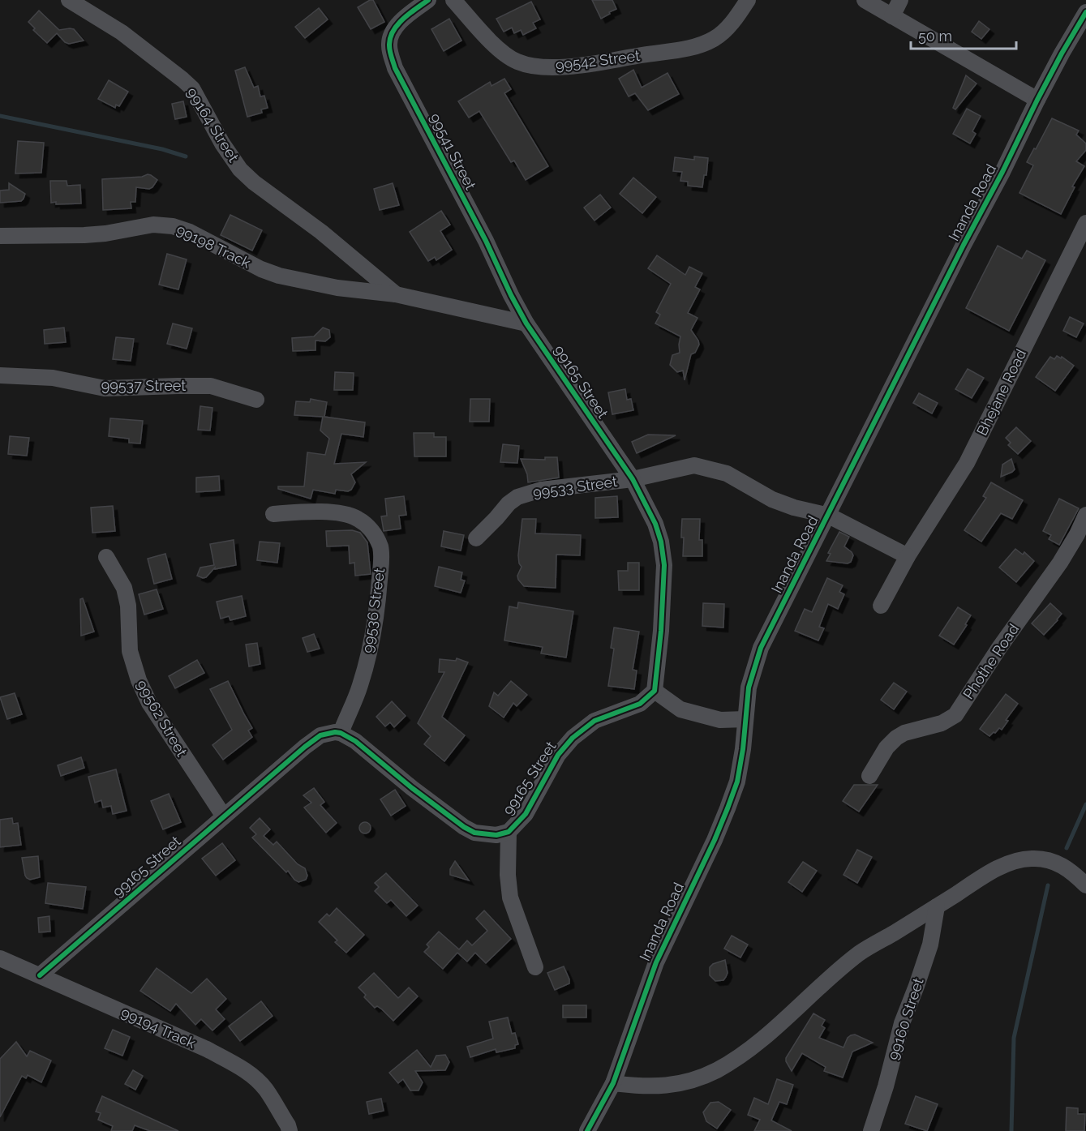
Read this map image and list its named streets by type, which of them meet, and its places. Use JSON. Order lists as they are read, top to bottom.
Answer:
{
  "streets": {
    "street": [
      "99542 Street",
      "99164 Street",
      "99541 Street",
      "Inanda Road",
      "99198 Track",
      "99165 Street",
      "99537 Street",
      "Bhejane Road",
      "99533 Street",
      "99536 Street",
      "Phothe Road",
      "99562 Street",
      "99160 Street",
      "99194 Track"
    ]
  },
  "crossings": [
    ["99164 Street", "99198 Track"],
    ["99541 Street", "99165 Street"],
    ["99165 Street", "99533 Street"],
    ["99165 Street", "99536 Street"],
    ["99165 Street", "99562 Street"],
    ["99165 Street", "99194 Track"]
  ],
  "scale_bar": "50 m"
}
